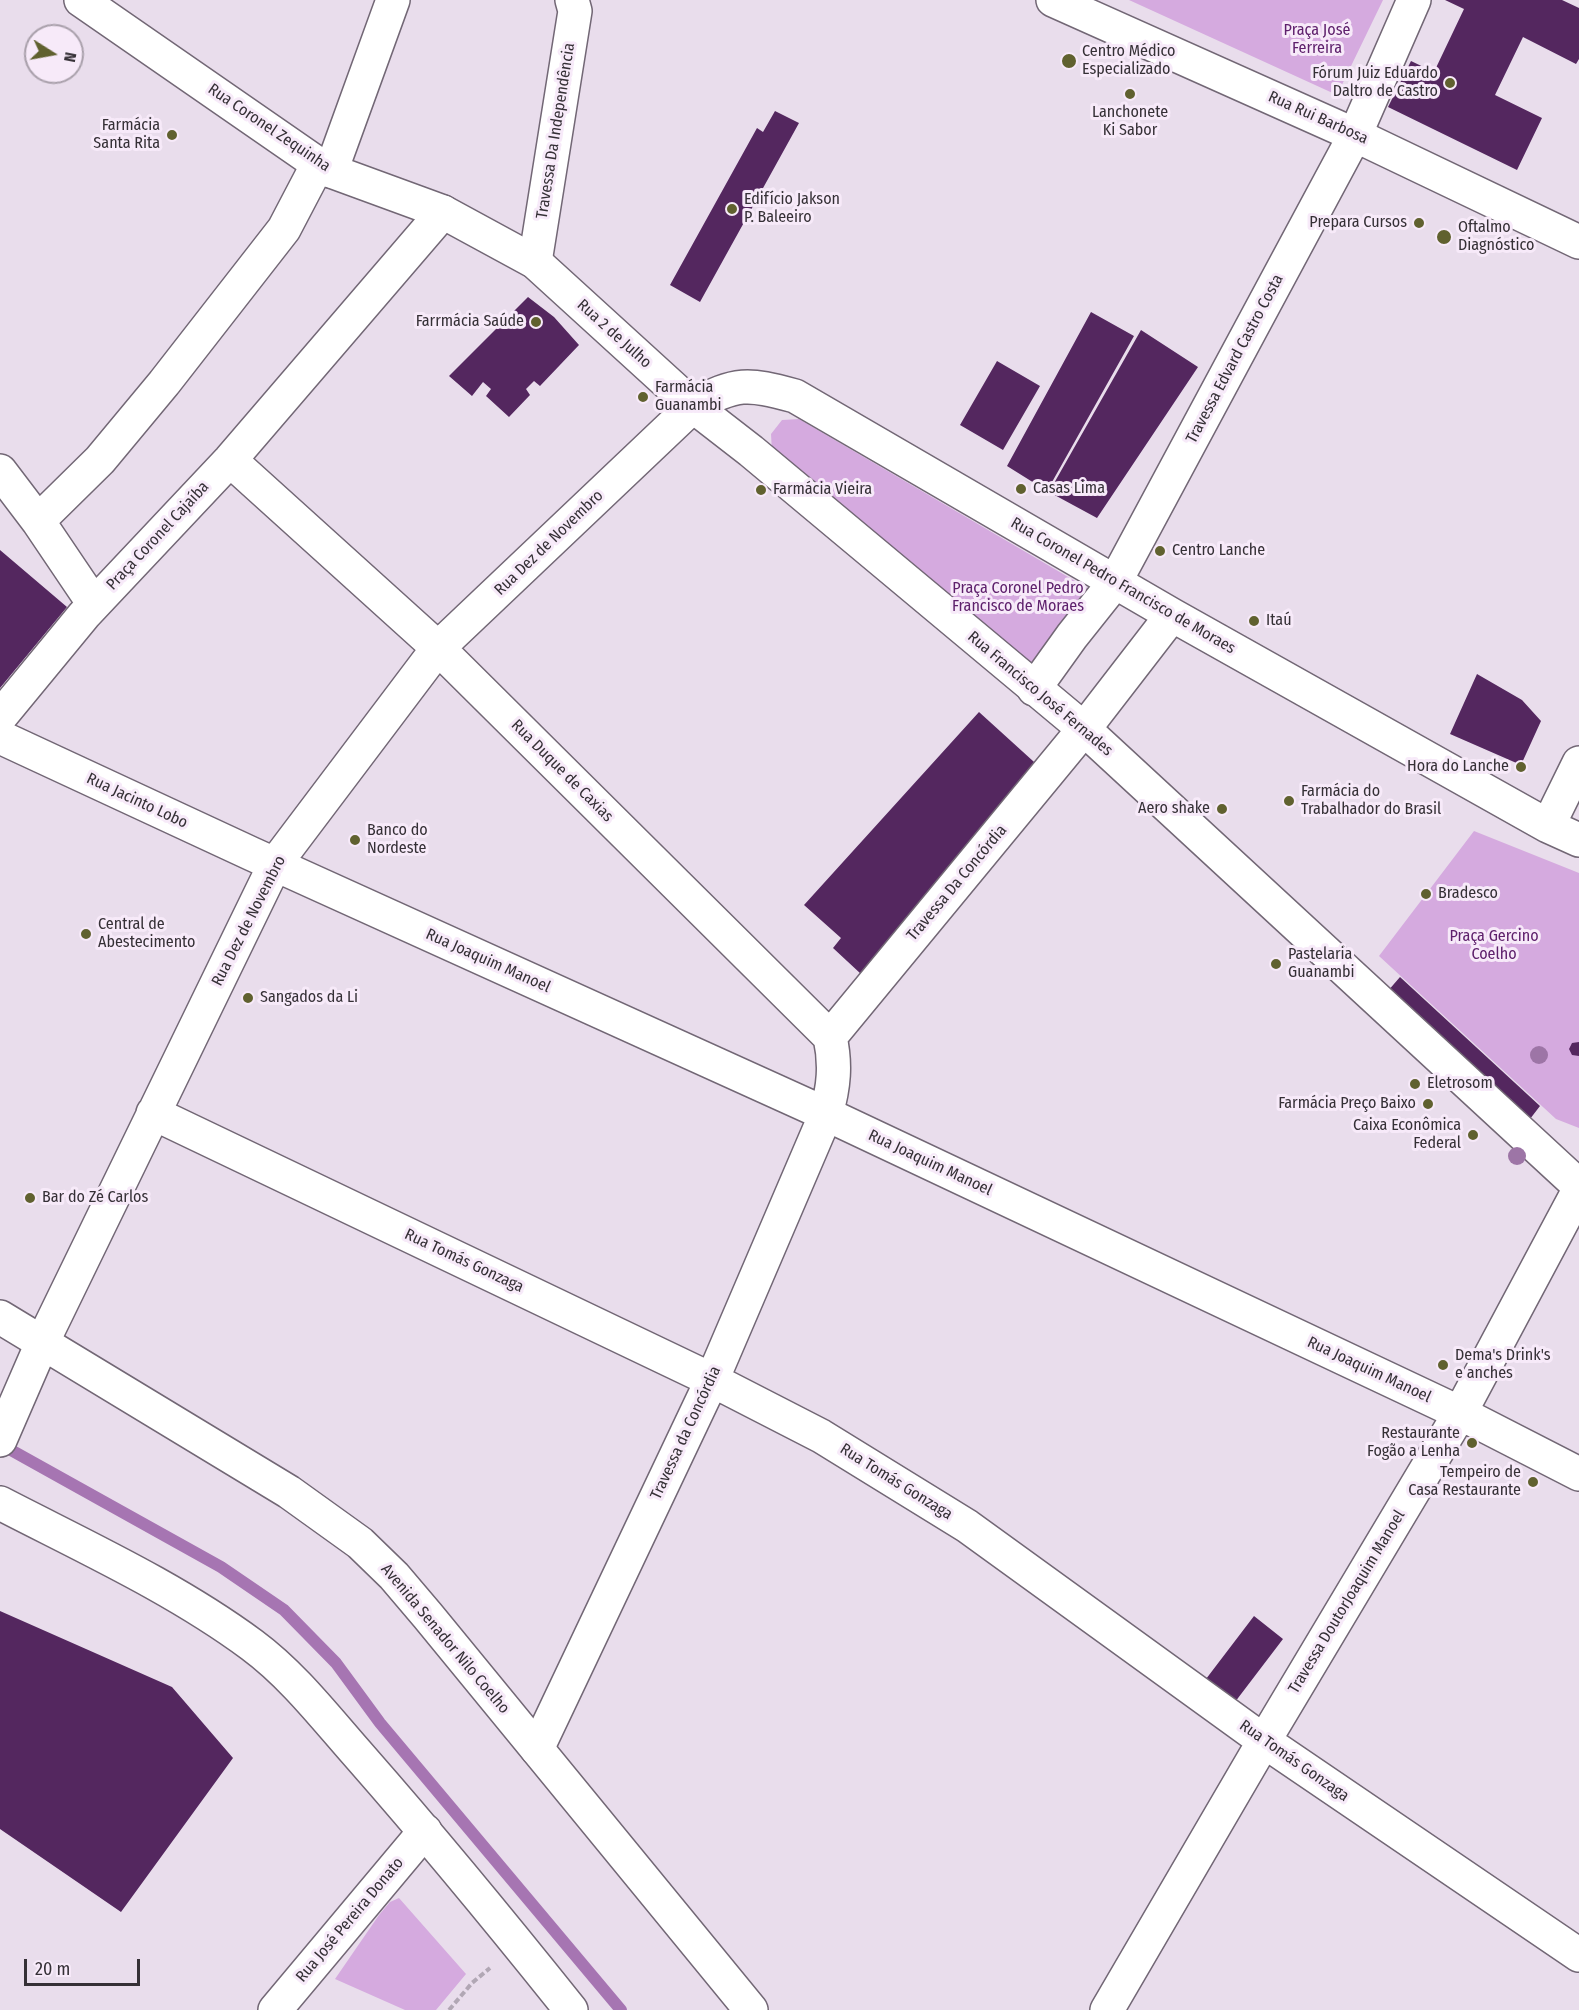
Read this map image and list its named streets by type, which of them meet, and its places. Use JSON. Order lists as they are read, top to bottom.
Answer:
{
  "streets": {
    "street": [
      "Rua Rui Barbosa",
      "Rua Coronel Zequinha",
      "Travessa Da Independência",
      "Rua 2 de Julho",
      "Travessa Edvard Castro Costa",
      "Praça Coronel Cajaíba",
      "Rua Dez de Novembro",
      "Rua Coronel Pedro Francisco de Moraes",
      "Rua Francisco José Fernades",
      "Rua Duque de Caxias",
      "Rua Jacinto Lobo",
      "Travessa Da Concórdia",
      "Rua Joaquim Manoel",
      "Rua Tomás Gonzaga",
      "Travessa da Concórdia",
      "Travessa DoutorJoaquim Manoel",
      "Avenida Senador Nilo Coelho",
      "Rua José Pereira Donato"
    ]
  },
  "crossings": [
    ["Rua Rui Barbosa", "Travessa Edvard Castro Costa"],
    ["Rua Coronel Zequinha", "Travessa Da Independência"],
    ["Rua Coronel Zequinha", "Rua 2 de Julho"],
    ["Rua Coronel Zequinha", "Praça Coronel Cajaíba"],
    ["Travessa Da Independência", "Rua 2 de Julho"],
    ["Rua 2 de Julho", "Rua Dez de Novembro"],
    ["Rua 2 de Julho", "Rua Coronel Pedro Francisco de Moraes"],
    ["Rua 2 de Julho", "Rua Francisco José Fernades"],
    ["Travessa Edvard Castro Costa", "Rua Coronel Pedro Francisco de Moraes"],
    ["Travessa Edvard Castro Costa", "Rua Francisco José Fernades"],
    ["Praça Coronel Cajaíba", "Rua Duque de Caxias"],
    ["Rua Dez de Novembro", "Rua Coronel Pedro Francisco de Moraes"],
    ["Rua Dez de Novembro", "Rua Francisco José Fernades"],
    ["Rua Dez de Novembro", "Rua Duque de Caxias"],
    ["Rua Dez de Novembro", "Rua Jacinto Lobo"],
    ["Rua Dez de Novembro", "Rua Joaquim Manoel"],
    ["Rua Dez de Novembro", "Rua Tomás Gonzaga"],
    ["Rua Dez de Novembro", "Avenida Senador Nilo Coelho"],
    ["Rua Coronel Pedro Francisco de Moraes", "Rua Francisco José Fernades"],
    ["Rua Coronel Pedro Francisco de Moraes", "Travessa Da Concórdia"],
    ["Rua Francisco José Fernades", "Travessa Da Concórdia"],
    ["Rua Francisco José Fernades", "Travessa DoutorJoaquim Manoel"],
    ["Rua Duque de Caxias", "Travessa Da Concórdia"],
    ["Rua Jacinto Lobo", "Rua Joaquim Manoel"],
    ["Rua Joaquim Manoel", "Travessa da Concórdia"],
    ["Rua Joaquim Manoel", "Travessa DoutorJoaquim Manoel"],
    ["Rua Tomás Gonzaga", "Travessa da Concórdia"],
    ["Rua Tomás Gonzaga", "Travessa DoutorJoaquim Manoel"],
    ["Travessa da Concórdia", "Avenida Senador Nilo Coelho"]
  ],
  "parks": ["Praça José Ferreira", "Praça Coronel Pedro Francisco de Moraes", "Praça Gercino Coelho"],
  "places": [
    "Centro Médico Especializado",
    "Fórum Juiz Eduardo Daltro de Castro",
    "Lanchonete Ki Sabor",
    "Farmácia Santa Rita",
    "Edifício Jakson P. Baleeiro",
    "Prepara Cursos",
    "Oftalmo Diagnóstico",
    "Farrmácia Saúde",
    "Farmácia Guanambi",
    "Casas Lima",
    "Farmácia Vieira",
    "Centro Lanche",
    "Itaú",
    "Hora do Lanche",
    "Farmácia do Trabalhador do Brasil",
    "Aero shake",
    "Banco do Nordeste",
    "Bradesco",
    "Central de Abestecimento",
    "Pastelaria Guanambi",
    "Sangados da Li",
    "Eletrosom",
    "Farmácia Preço Baixo",
    "Caixa Econômica Federal",
    "Bar do Zé Carlos",
    "Dema's Drink's e anches",
    "Restaurante Fogão a Lenha",
    "Tempeiro de Casa Restaurante"
  ],
  "scale_bar": "20 m",
  "north": "right"
}
